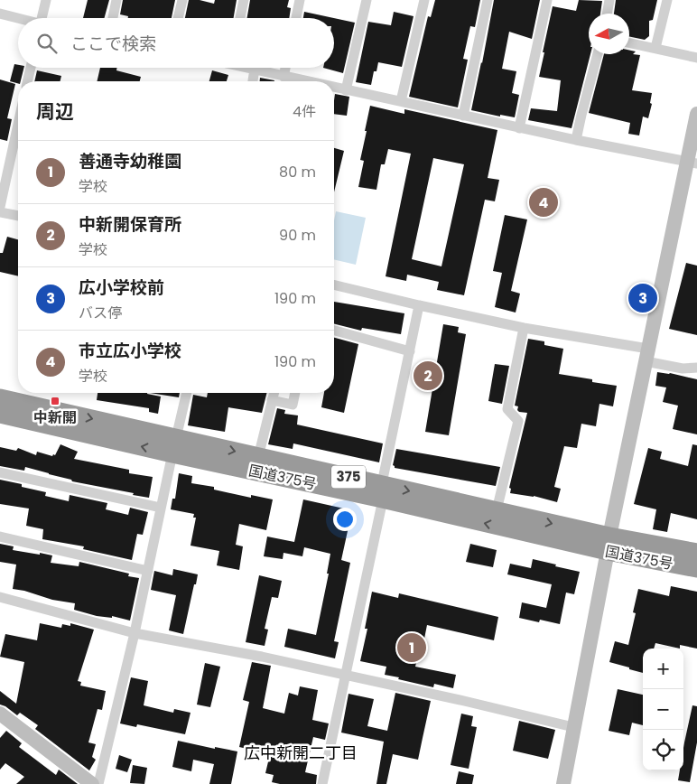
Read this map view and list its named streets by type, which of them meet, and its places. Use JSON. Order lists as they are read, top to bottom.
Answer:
{
  "streets": {
    "highway": ["国道375号", "375"]
  },
  "districts": ["広中新開二丁目"],
  "places": {
    "transit": ["中新開"]
  },
  "north": "left",
  "page": {
    "search": "ここで検索",
    "heading": ["周辺", "4件"],
    "list": [
      {
        "mark": "1",
        "name": "善通寺幼稚園",
        "note": "学校",
        "value": "80 m"
      },
      {
        "mark": "2",
        "name": "中新開保育所",
        "note": "学校",
        "value": "90 m"
      },
      {
        "mark": "3",
        "name": "広小学校前",
        "note": "バス停",
        "value": "190 m"
      },
      {
        "mark": "4",
        "name": "市立広小学校",
        "note": "学校",
        "value": "190 m"
      }
    ],
    "pins": [
      "4",
      "3",
      "2",
      "1"
    ],
    "map_buttons": ["+", "−"]
  }
}
